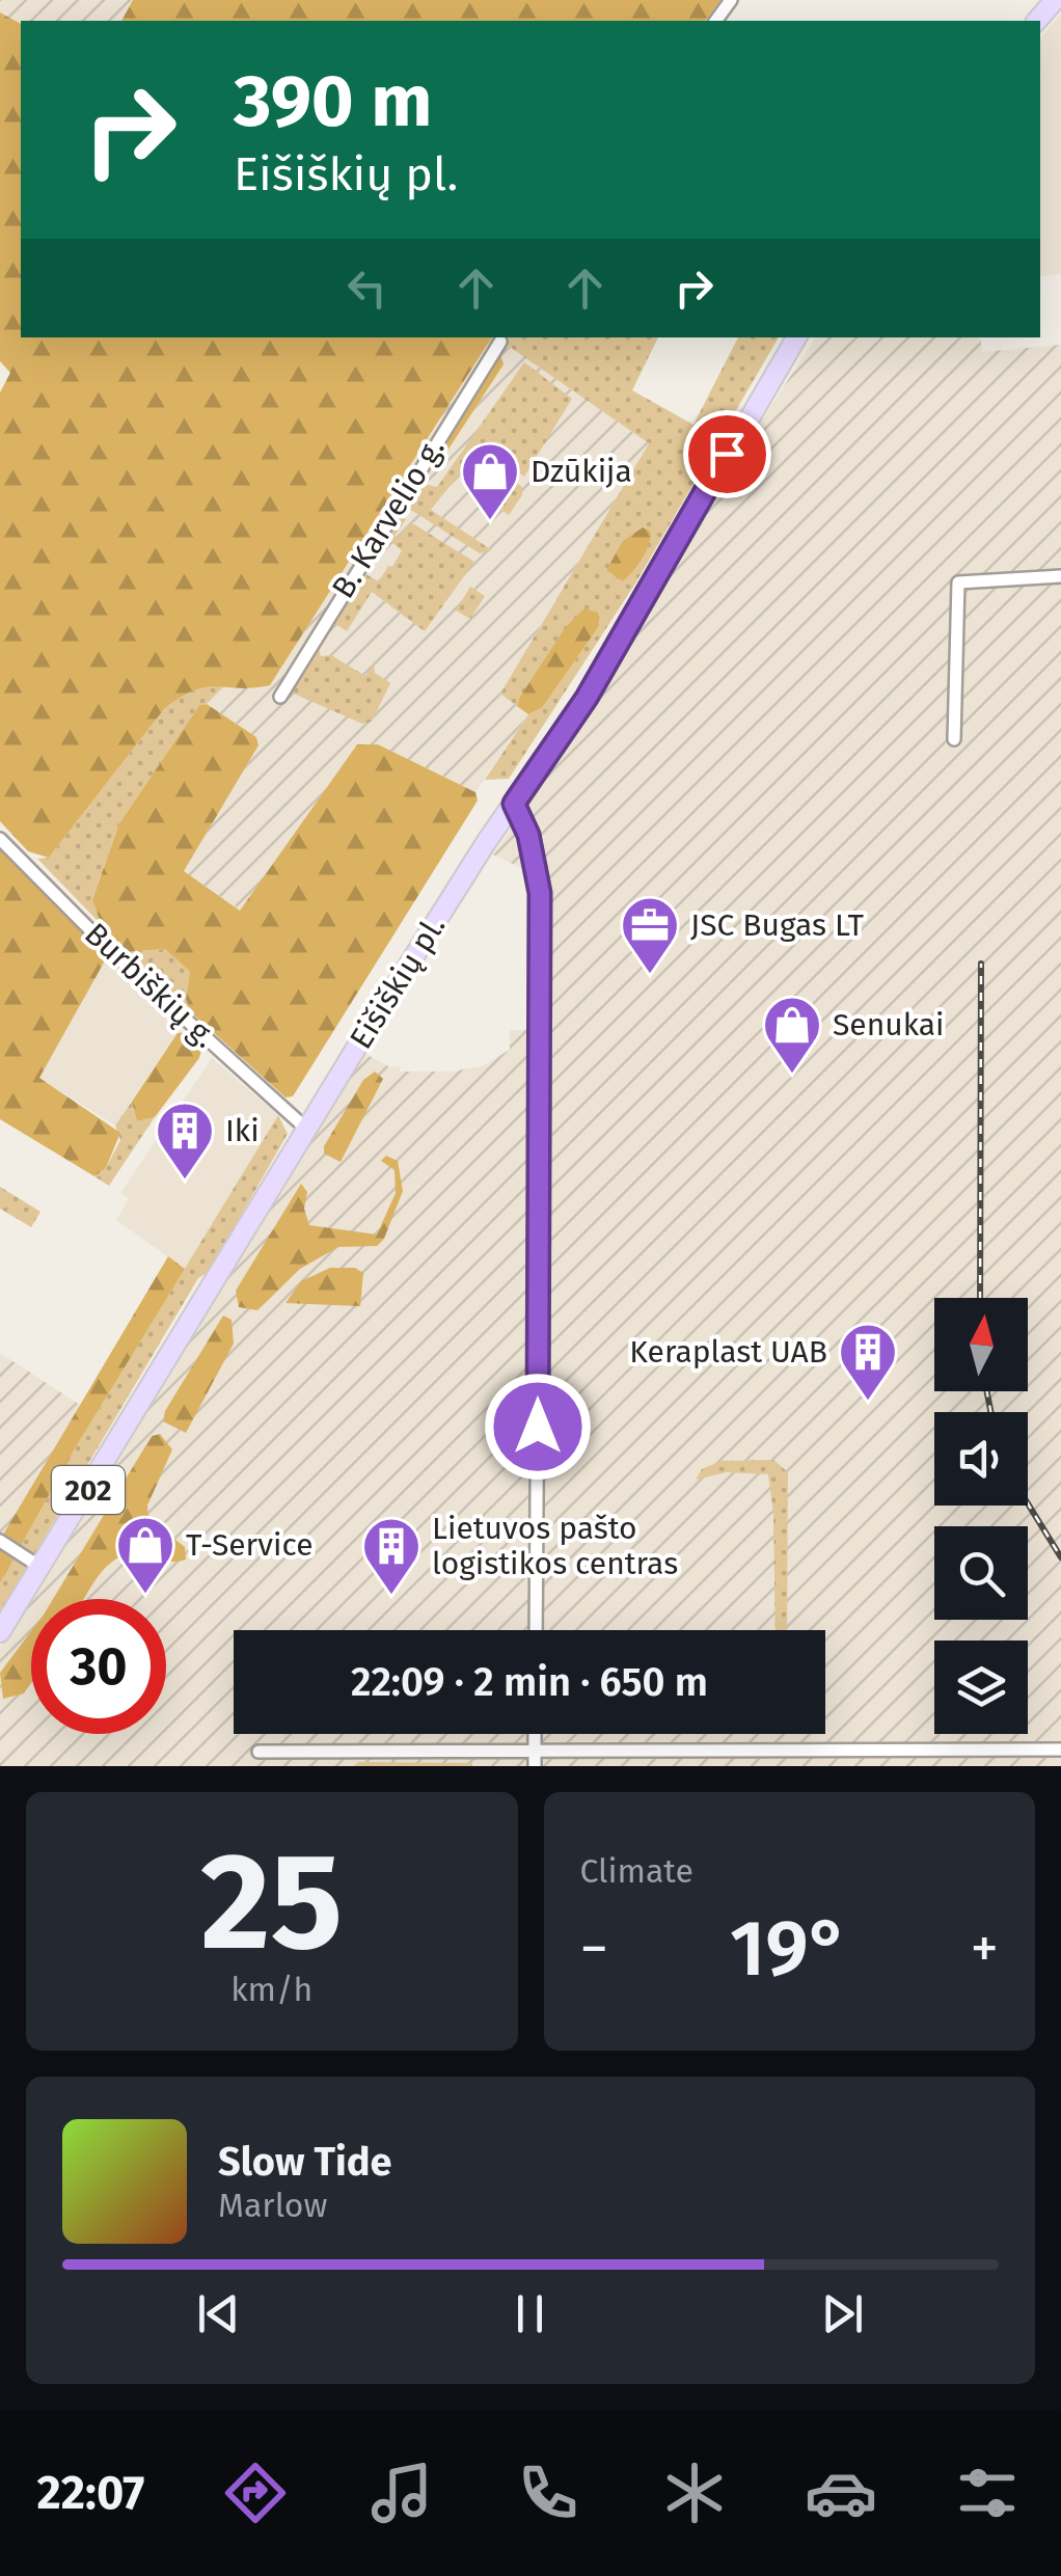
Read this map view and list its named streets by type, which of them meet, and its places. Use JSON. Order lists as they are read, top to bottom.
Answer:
{
  "streets": {
    "main road": ["Eišiškių pl.", "202"],
    "street": ["B. Karvelio g.", "Burbiškių g."]
  },
  "crossings": [
    ["Eišiškių pl.", "Burbiškių g."]
  ],
  "places": {
    "shop": ["Dzūkija", "Senukai", "T-Service"],
    "office": ["JSC Bugas LT"],
    "building": ["Iki", "Keraplast UAB", "Lietuvos pašto logistikos centras"]
  },
  "north": "top",
  "page": {
    "turn": ["390 m", "Eišiškių pl."],
    "limit": "30",
    "trip": "22:09 · 2 min · 650 m",
    "tile": [
      ["25", "km/h"],
      "Climate"
    ],
    "heat": ["−", "19°", "+"],
    "song": ["Slow Tide", "Marlow"],
    "tabs": "22:07"
  }
}
